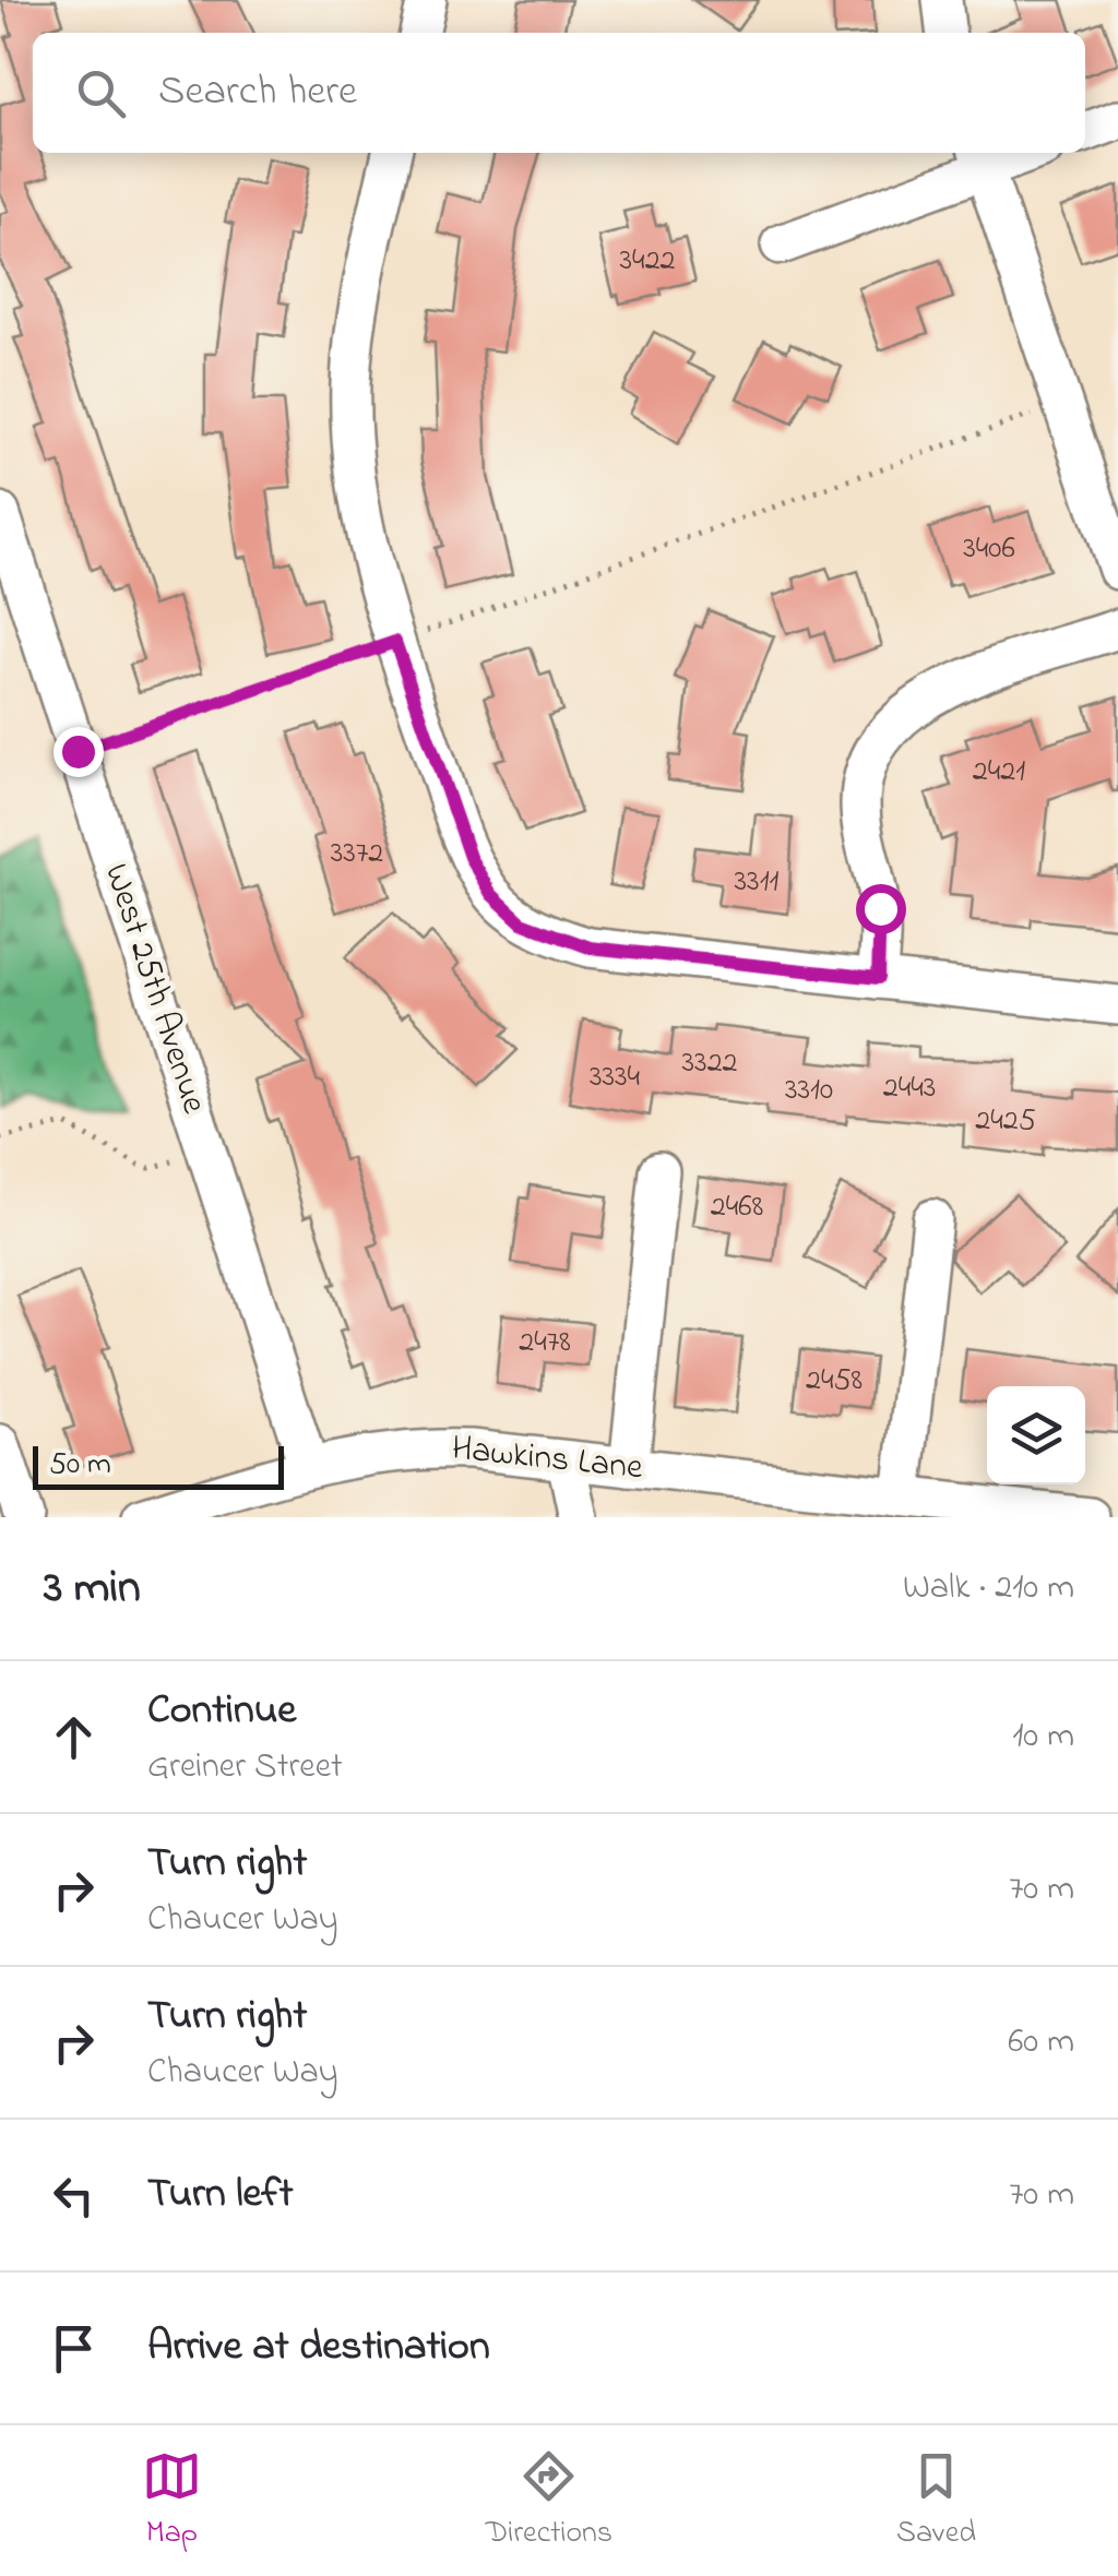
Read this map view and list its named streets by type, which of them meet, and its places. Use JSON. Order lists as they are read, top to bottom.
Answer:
{
  "streets": {
    "street": ["West 25th Avenue", "Hawkins Lane"]
  },
  "crossings": [
    ["West 25th Avenue", "Hawkins Lane"]
  ],
  "house_numbers": [
    "3422",
    "3406",
    "2421",
    "3372",
    "3311",
    "3322",
    "3334",
    "2443",
    "3310",
    "2425",
    "2468",
    "2478",
    "2458"
  ],
  "scale_bar": "50 m",
  "page": {
    "search": "Search here",
    "scale": "50 m",
    "heading": ["3 min", "Walk · 210 m"],
    "list": [
      ["Continue", "Greiner Street", "10 m"],
      ["Turn right", "Chaucer Way", "70 m"],
      ["Turn right", "Chaucer Way", "60 m"],
      ["Turn left", "70 m"],
      "Arrive at destination"
    ],
    "nav": ["Map", "Directions", "Saved"]
  }
}
